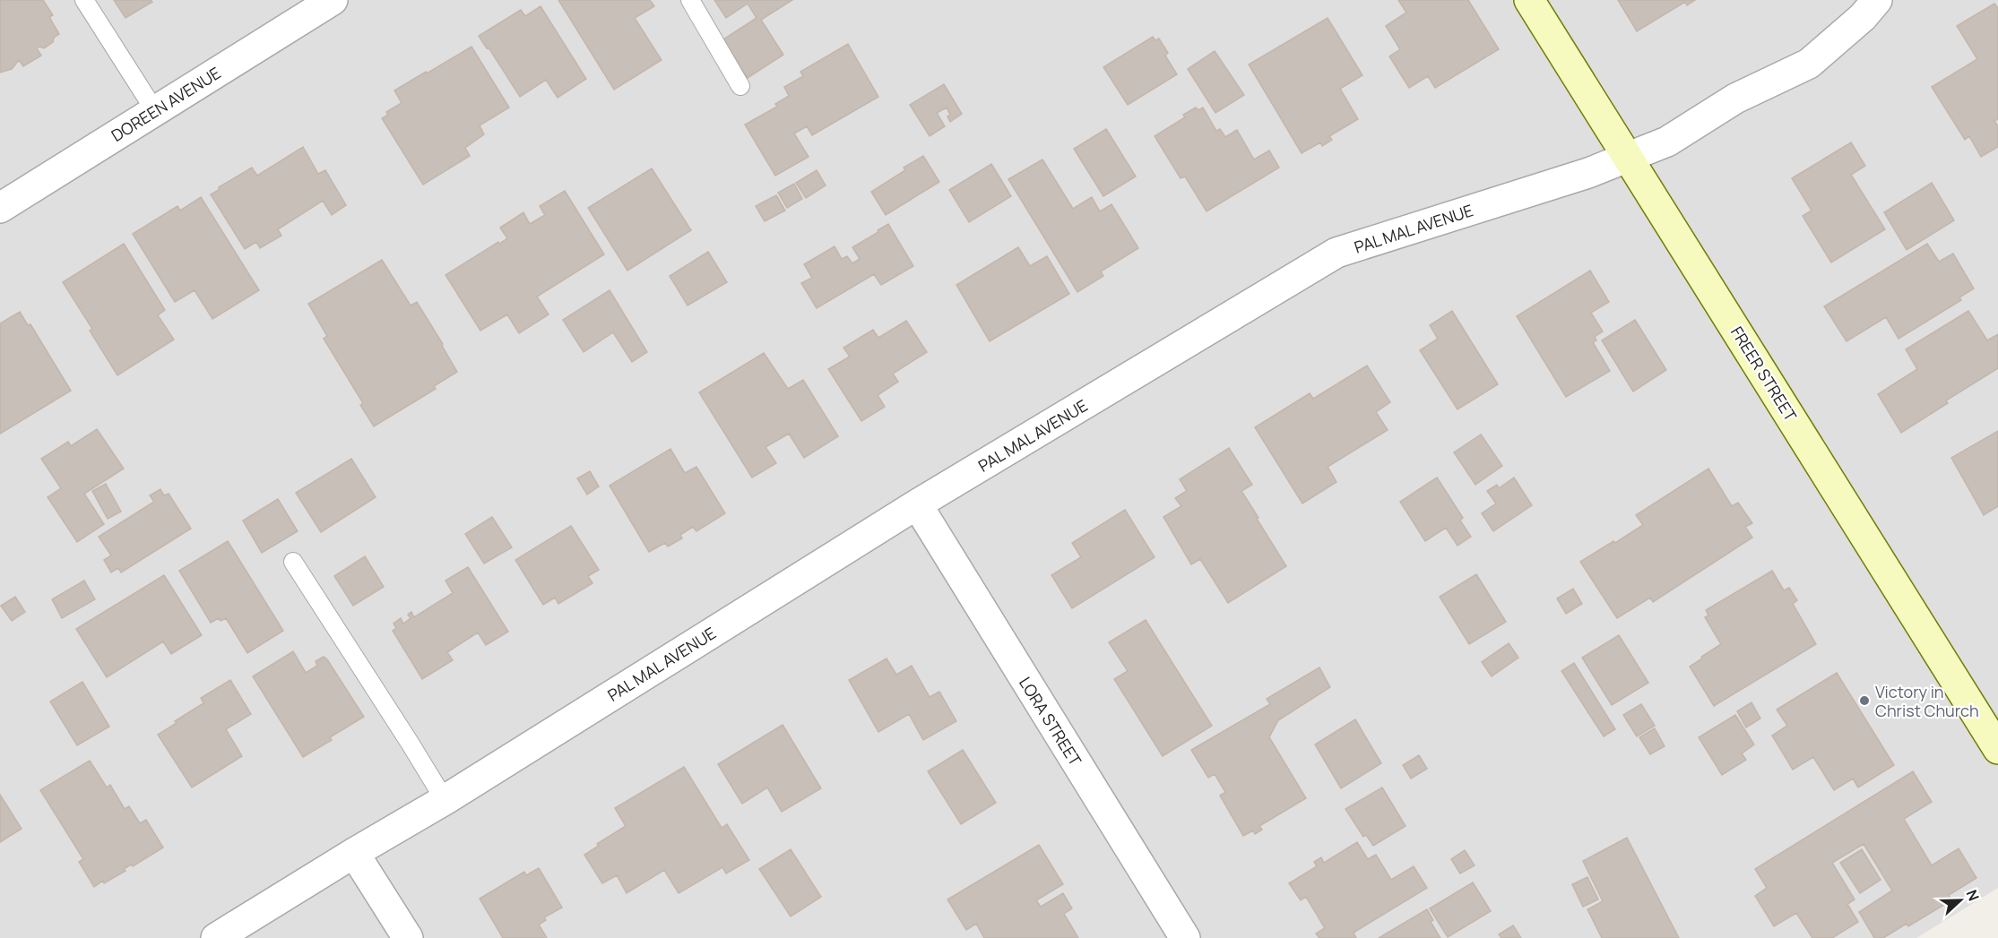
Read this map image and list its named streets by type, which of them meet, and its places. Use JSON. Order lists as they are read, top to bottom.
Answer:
{
  "streets": {
    "street": [
      "DOREEN AVENUE",
      "PAL MAL AVENUE",
      "FREER STREET",
      "LORA STREET"
    ]
  },
  "crossings": [
    ["PAL MAL AVENUE", "FREER STREET"],
    ["PAL MAL AVENUE", "LORA STREET"]
  ],
  "places": ["Victory in Christ Church"],
  "north": "right"
}
